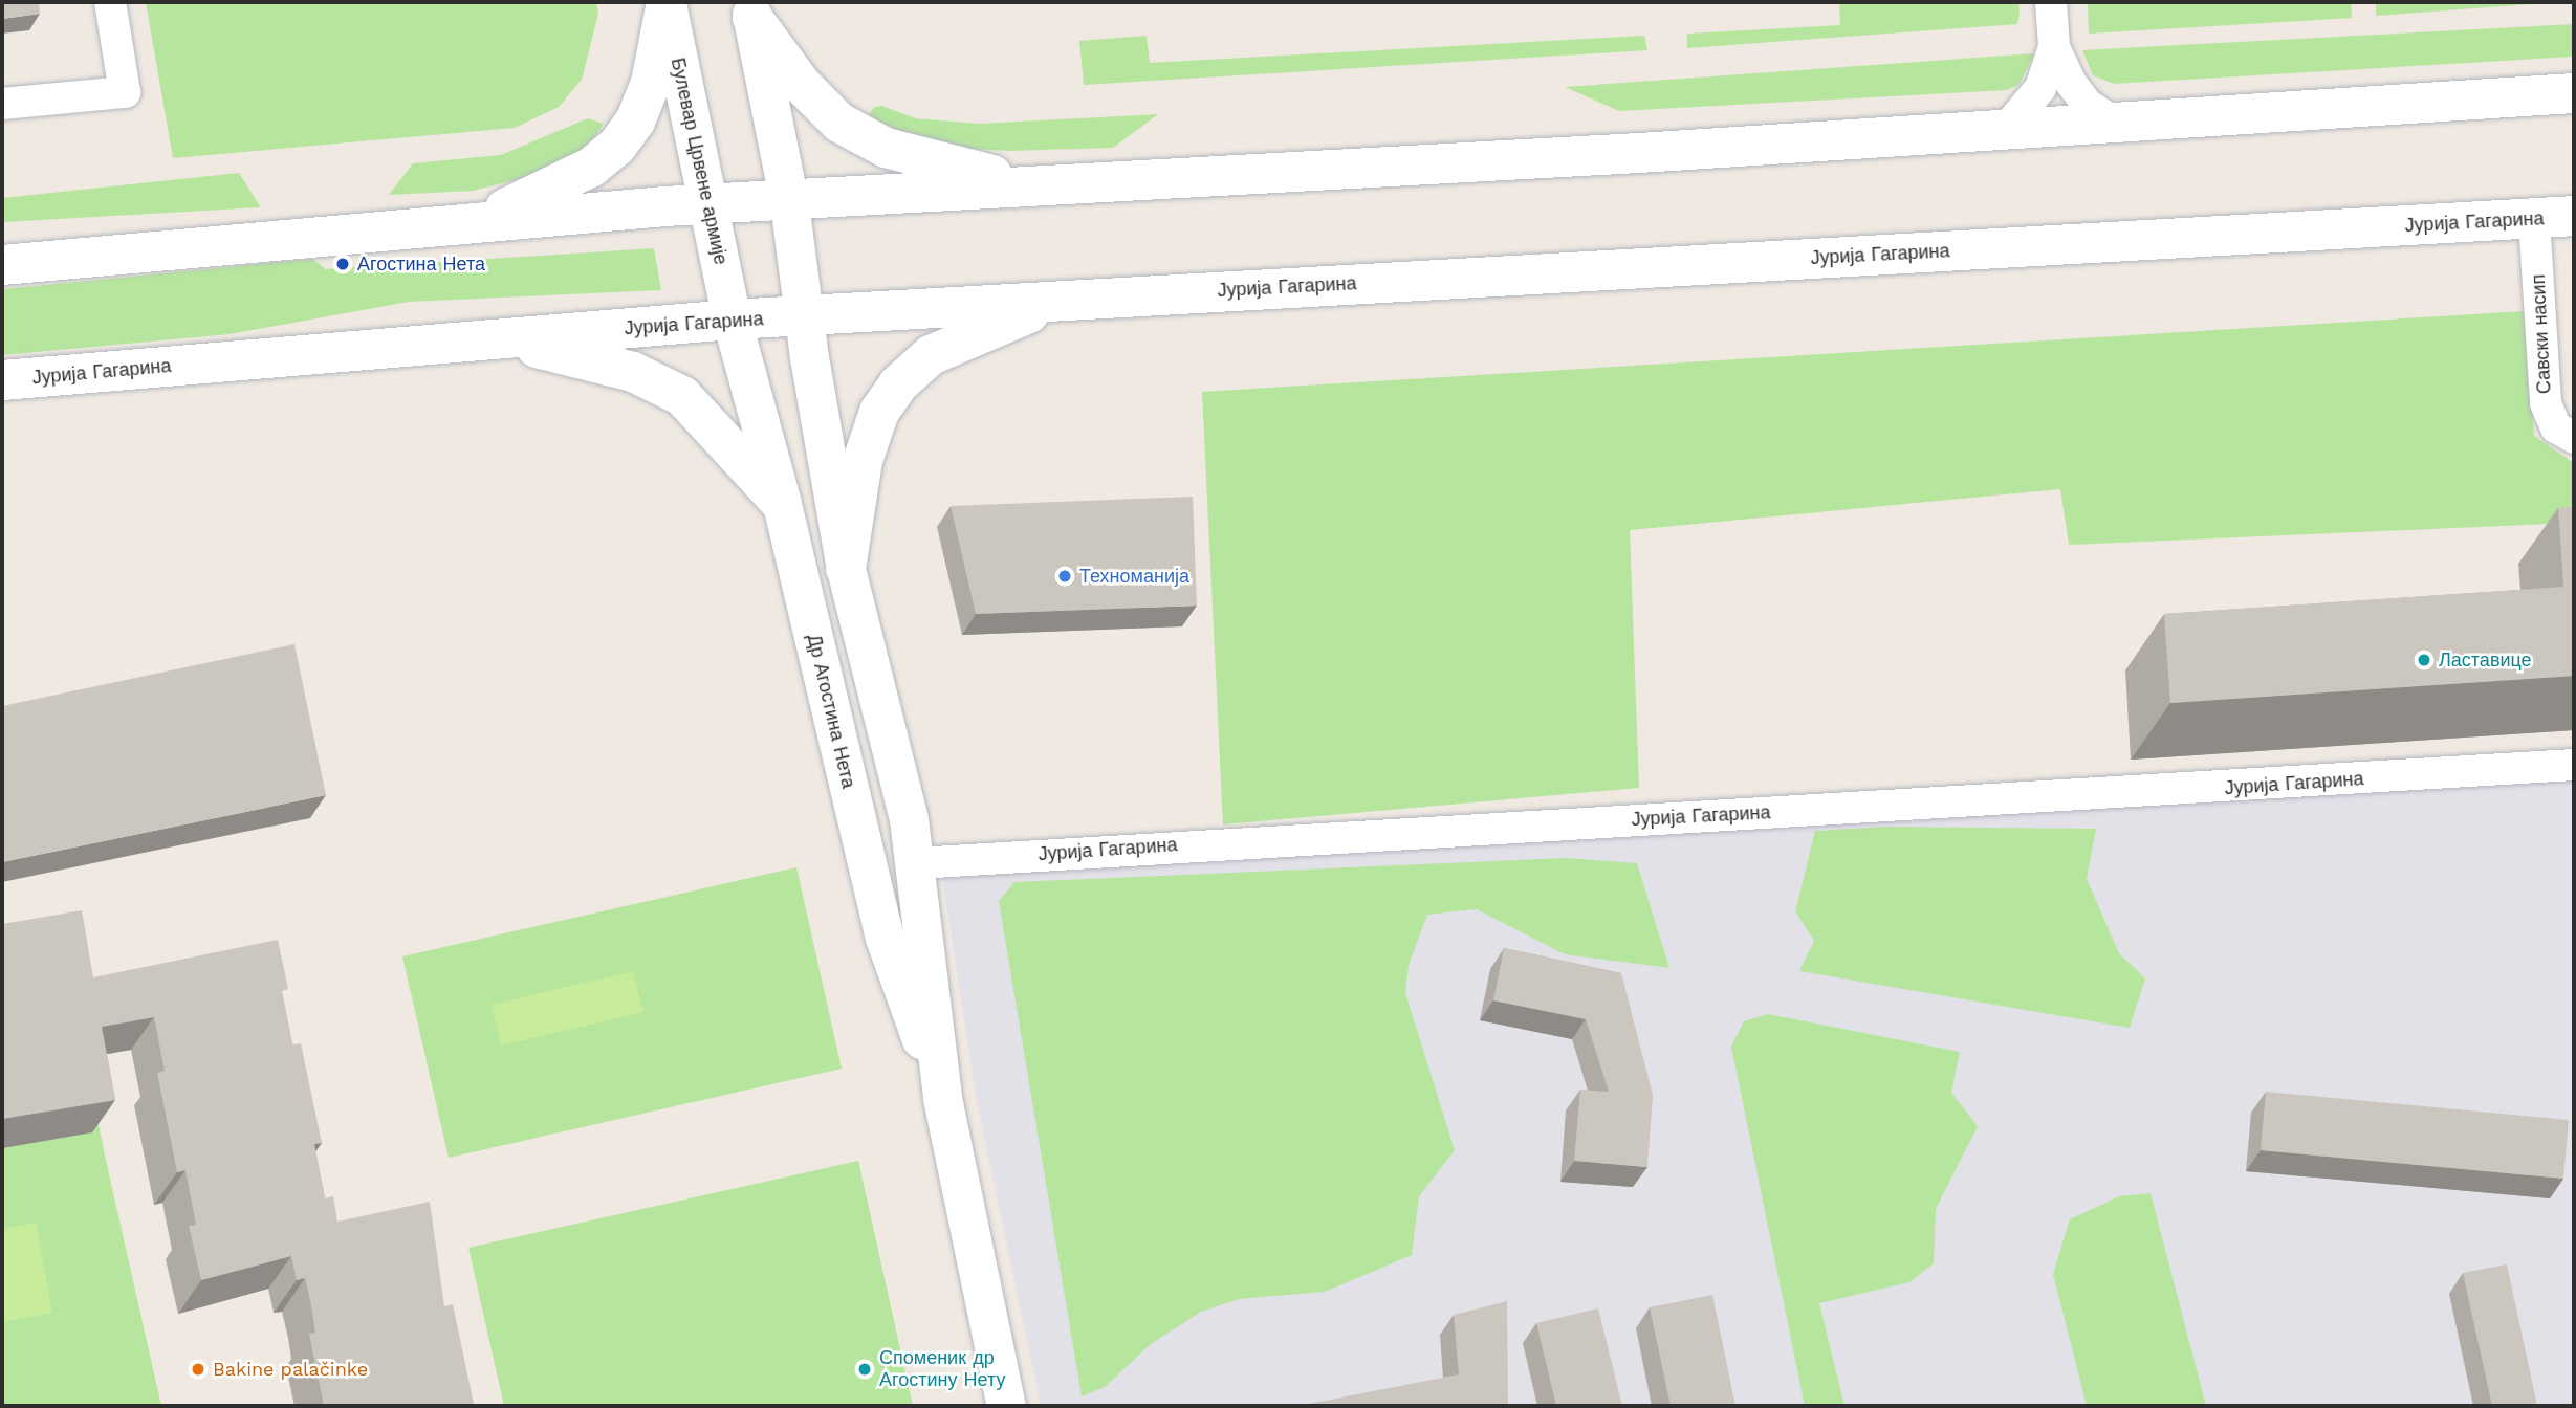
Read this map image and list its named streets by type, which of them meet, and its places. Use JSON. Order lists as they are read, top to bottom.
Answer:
{
  "streets": {
    "main road": ["Јурија Гагарина"],
    "street": ["Булевар Црвене армије", "Савски насип", "Др Агостина Нета"]
  },
  "crossings": [
    ["Булевар Црвене армије", "Јурија Гагарина"],
    ["Булевар Црвене армије", "Др Агостина Нета"],
    ["Јурија Гагарина", "Савски насип"],
    ["Јурија Гагарина", "Др Агостина Нета"]
  ],
  "places": [
    "Агостина Нета",
    "Техноманија",
    "Ластавице",
    "Bakine palačinke",
    "Споменик др Агостину Нету"
  ]
}
